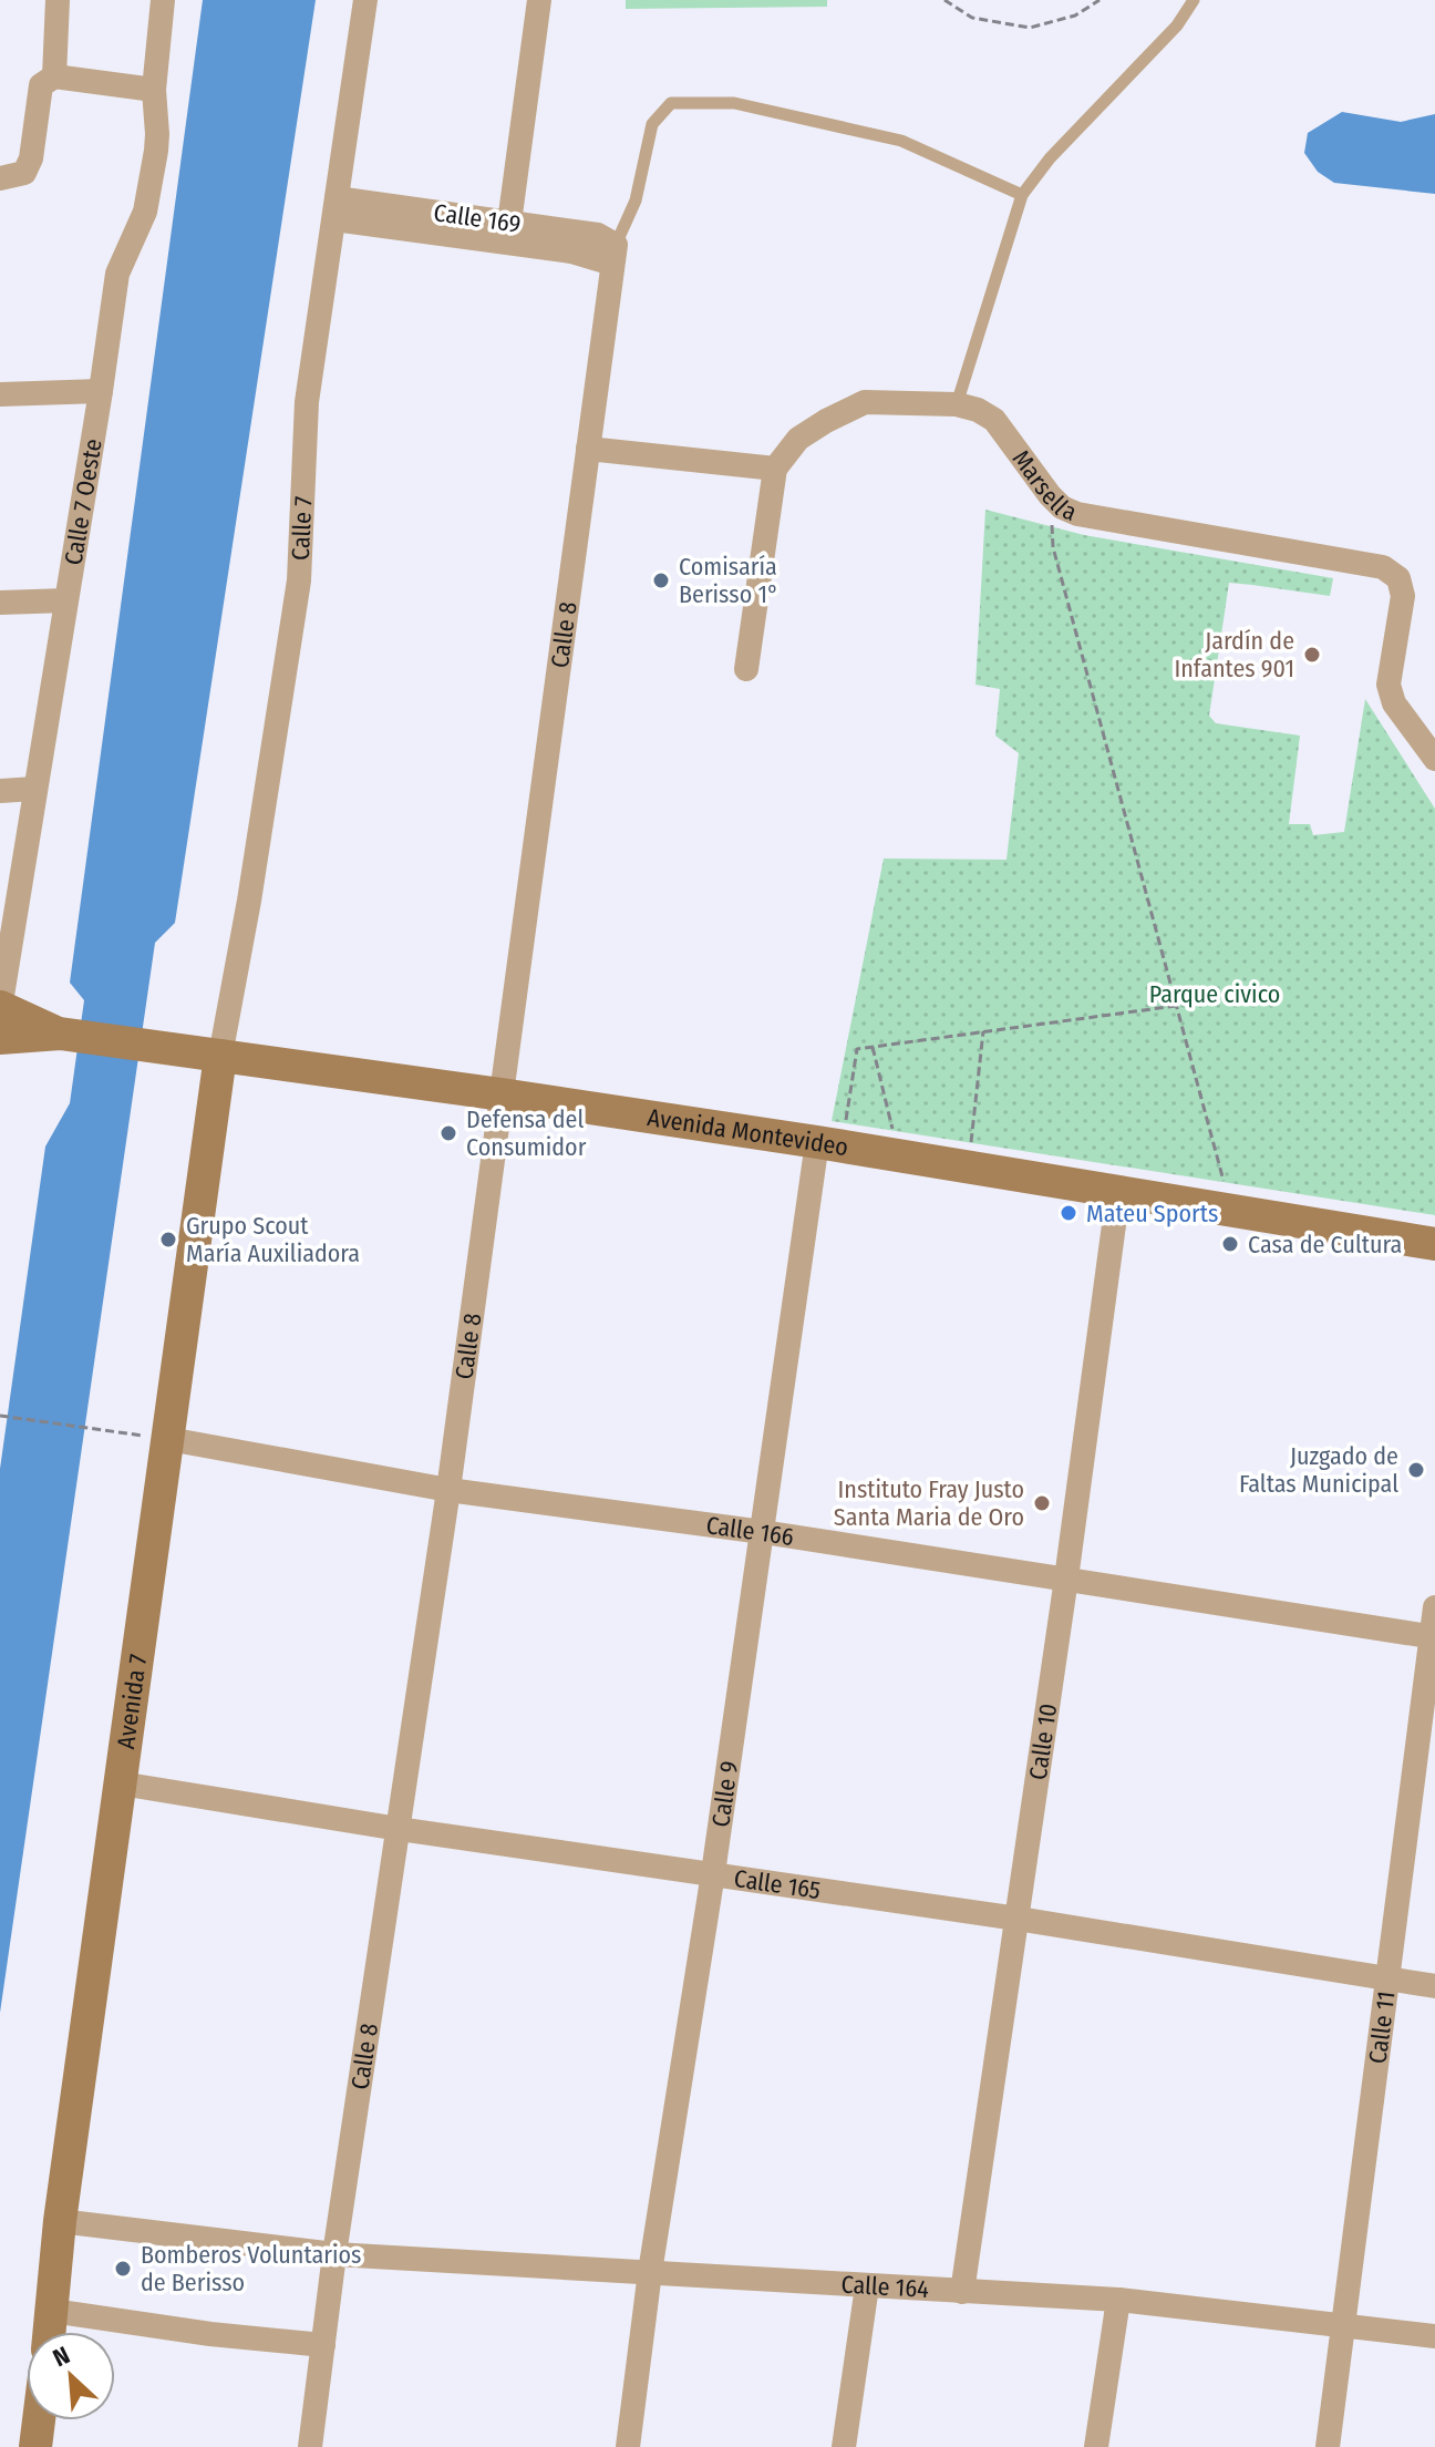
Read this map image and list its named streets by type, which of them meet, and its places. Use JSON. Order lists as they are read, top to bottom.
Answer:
{
  "streets": {
    "main road": ["Avenida Montevideo", "Avenida 7"],
    "street": [
      "Calle 169",
      "Marsella",
      "Calle 7 Oeste",
      "Calle 7",
      "Calle 8",
      "Calle 166",
      "Calle 10",
      "Calle 9",
      "Calle 165",
      "Calle 11",
      "Calle 164"
    ]
  },
  "crossings": [
    ["Calle 169", "Calle 7"],
    ["Calle 169", "Calle 8"],
    ["Calle 7 Oeste", "Avenida Montevideo"],
    ["Calle 7", "Avenida Montevideo"],
    ["Calle 7", "Avenida 7"],
    ["Calle 8", "Avenida Montevideo"],
    ["Calle 8", "Calle 166"],
    ["Calle 8", "Calle 165"],
    ["Calle 8", "Calle 164"],
    ["Avenida Montevideo", "Avenida 7"],
    ["Avenida Montevideo", "Calle 10"],
    ["Avenida Montevideo", "Calle 9"],
    ["Calle 166", "Avenida 7"],
    ["Calle 166", "Calle 10"],
    ["Calle 166", "Calle 9"],
    ["Calle 166", "Calle 11"],
    ["Avenida 7", "Calle 165"],
    ["Avenida 7", "Calle 164"],
    ["Calle 10", "Calle 165"],
    ["Calle 10", "Calle 164"],
    ["Calle 9", "Calle 165"],
    ["Calle 9", "Calle 164"],
    ["Calle 165", "Calle 11"],
    ["Calle 11", "Calle 164"]
  ],
  "parks": ["Parque civico"],
  "places": [
    "Comisaría Berisso 1°",
    "Jardín de Infantes 901",
    "Defensa del Consumidor",
    "Mateu Sports",
    "Grupo Scout María Auxiliadora",
    "Casa de Cultura",
    "Juzgado de Faltas Municipal",
    "Instituto Fray Justo Santa Maria de Oro",
    "Bomberos Voluntarios de Berisso"
  ],
  "north": "top left"
}
